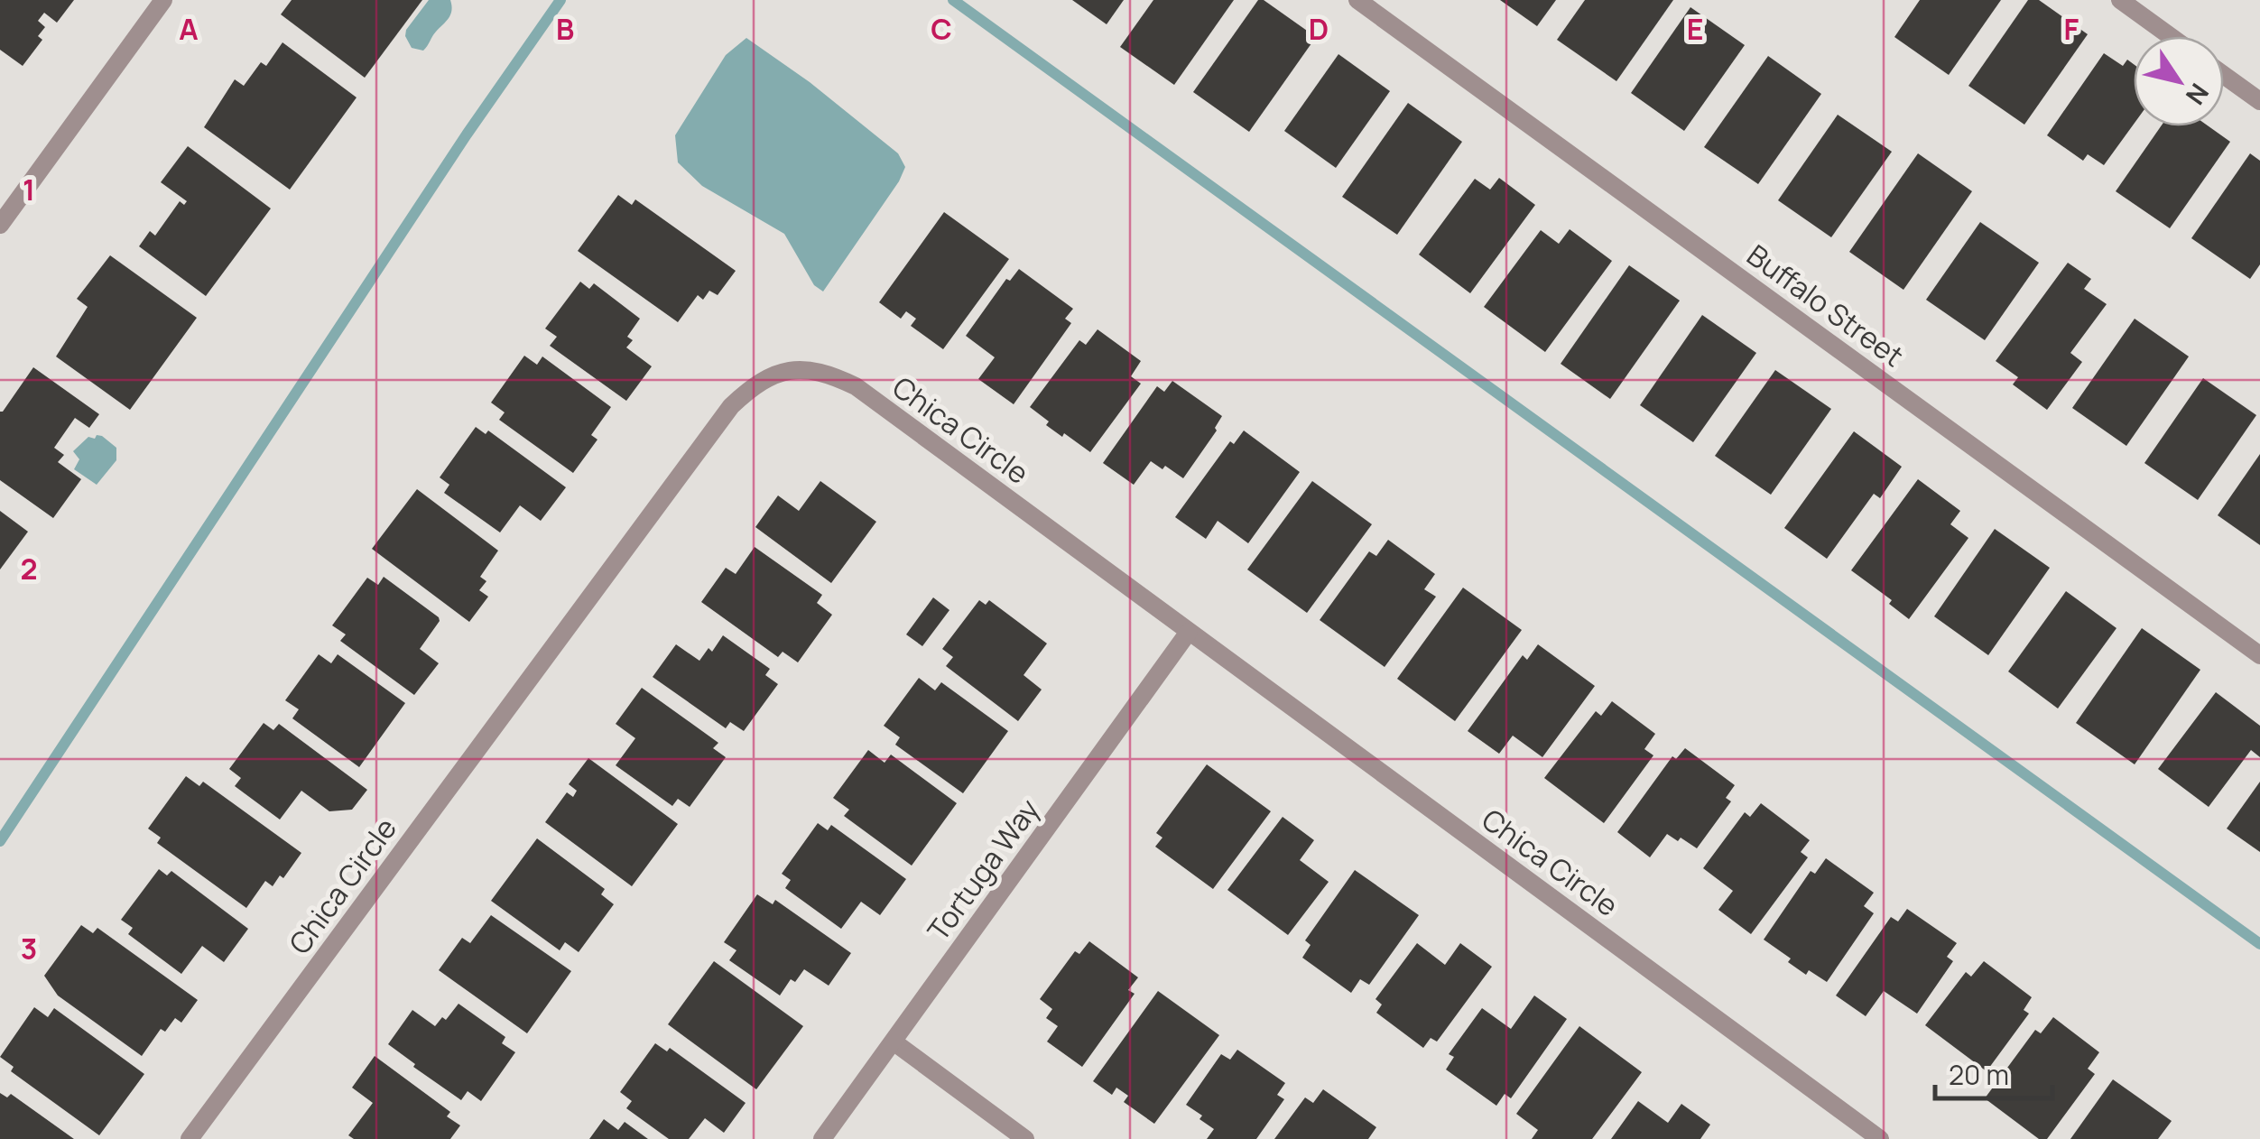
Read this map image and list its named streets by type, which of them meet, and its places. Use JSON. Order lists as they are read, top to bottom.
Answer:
{
  "streets": {
    "street": ["Buffalo Street", "Chica Circle", "Tortuga Way"]
  },
  "crossings": [
    ["Chica Circle", "Tortuga Way"]
  ],
  "scale_bar": "20 m",
  "north": "bottom right",
  "grid": {
    "columns": [
      "A",
      "B",
      "C",
      "D",
      "E",
      "F"
    ],
    "rows": ["1", "2", "3"]
  }
}
